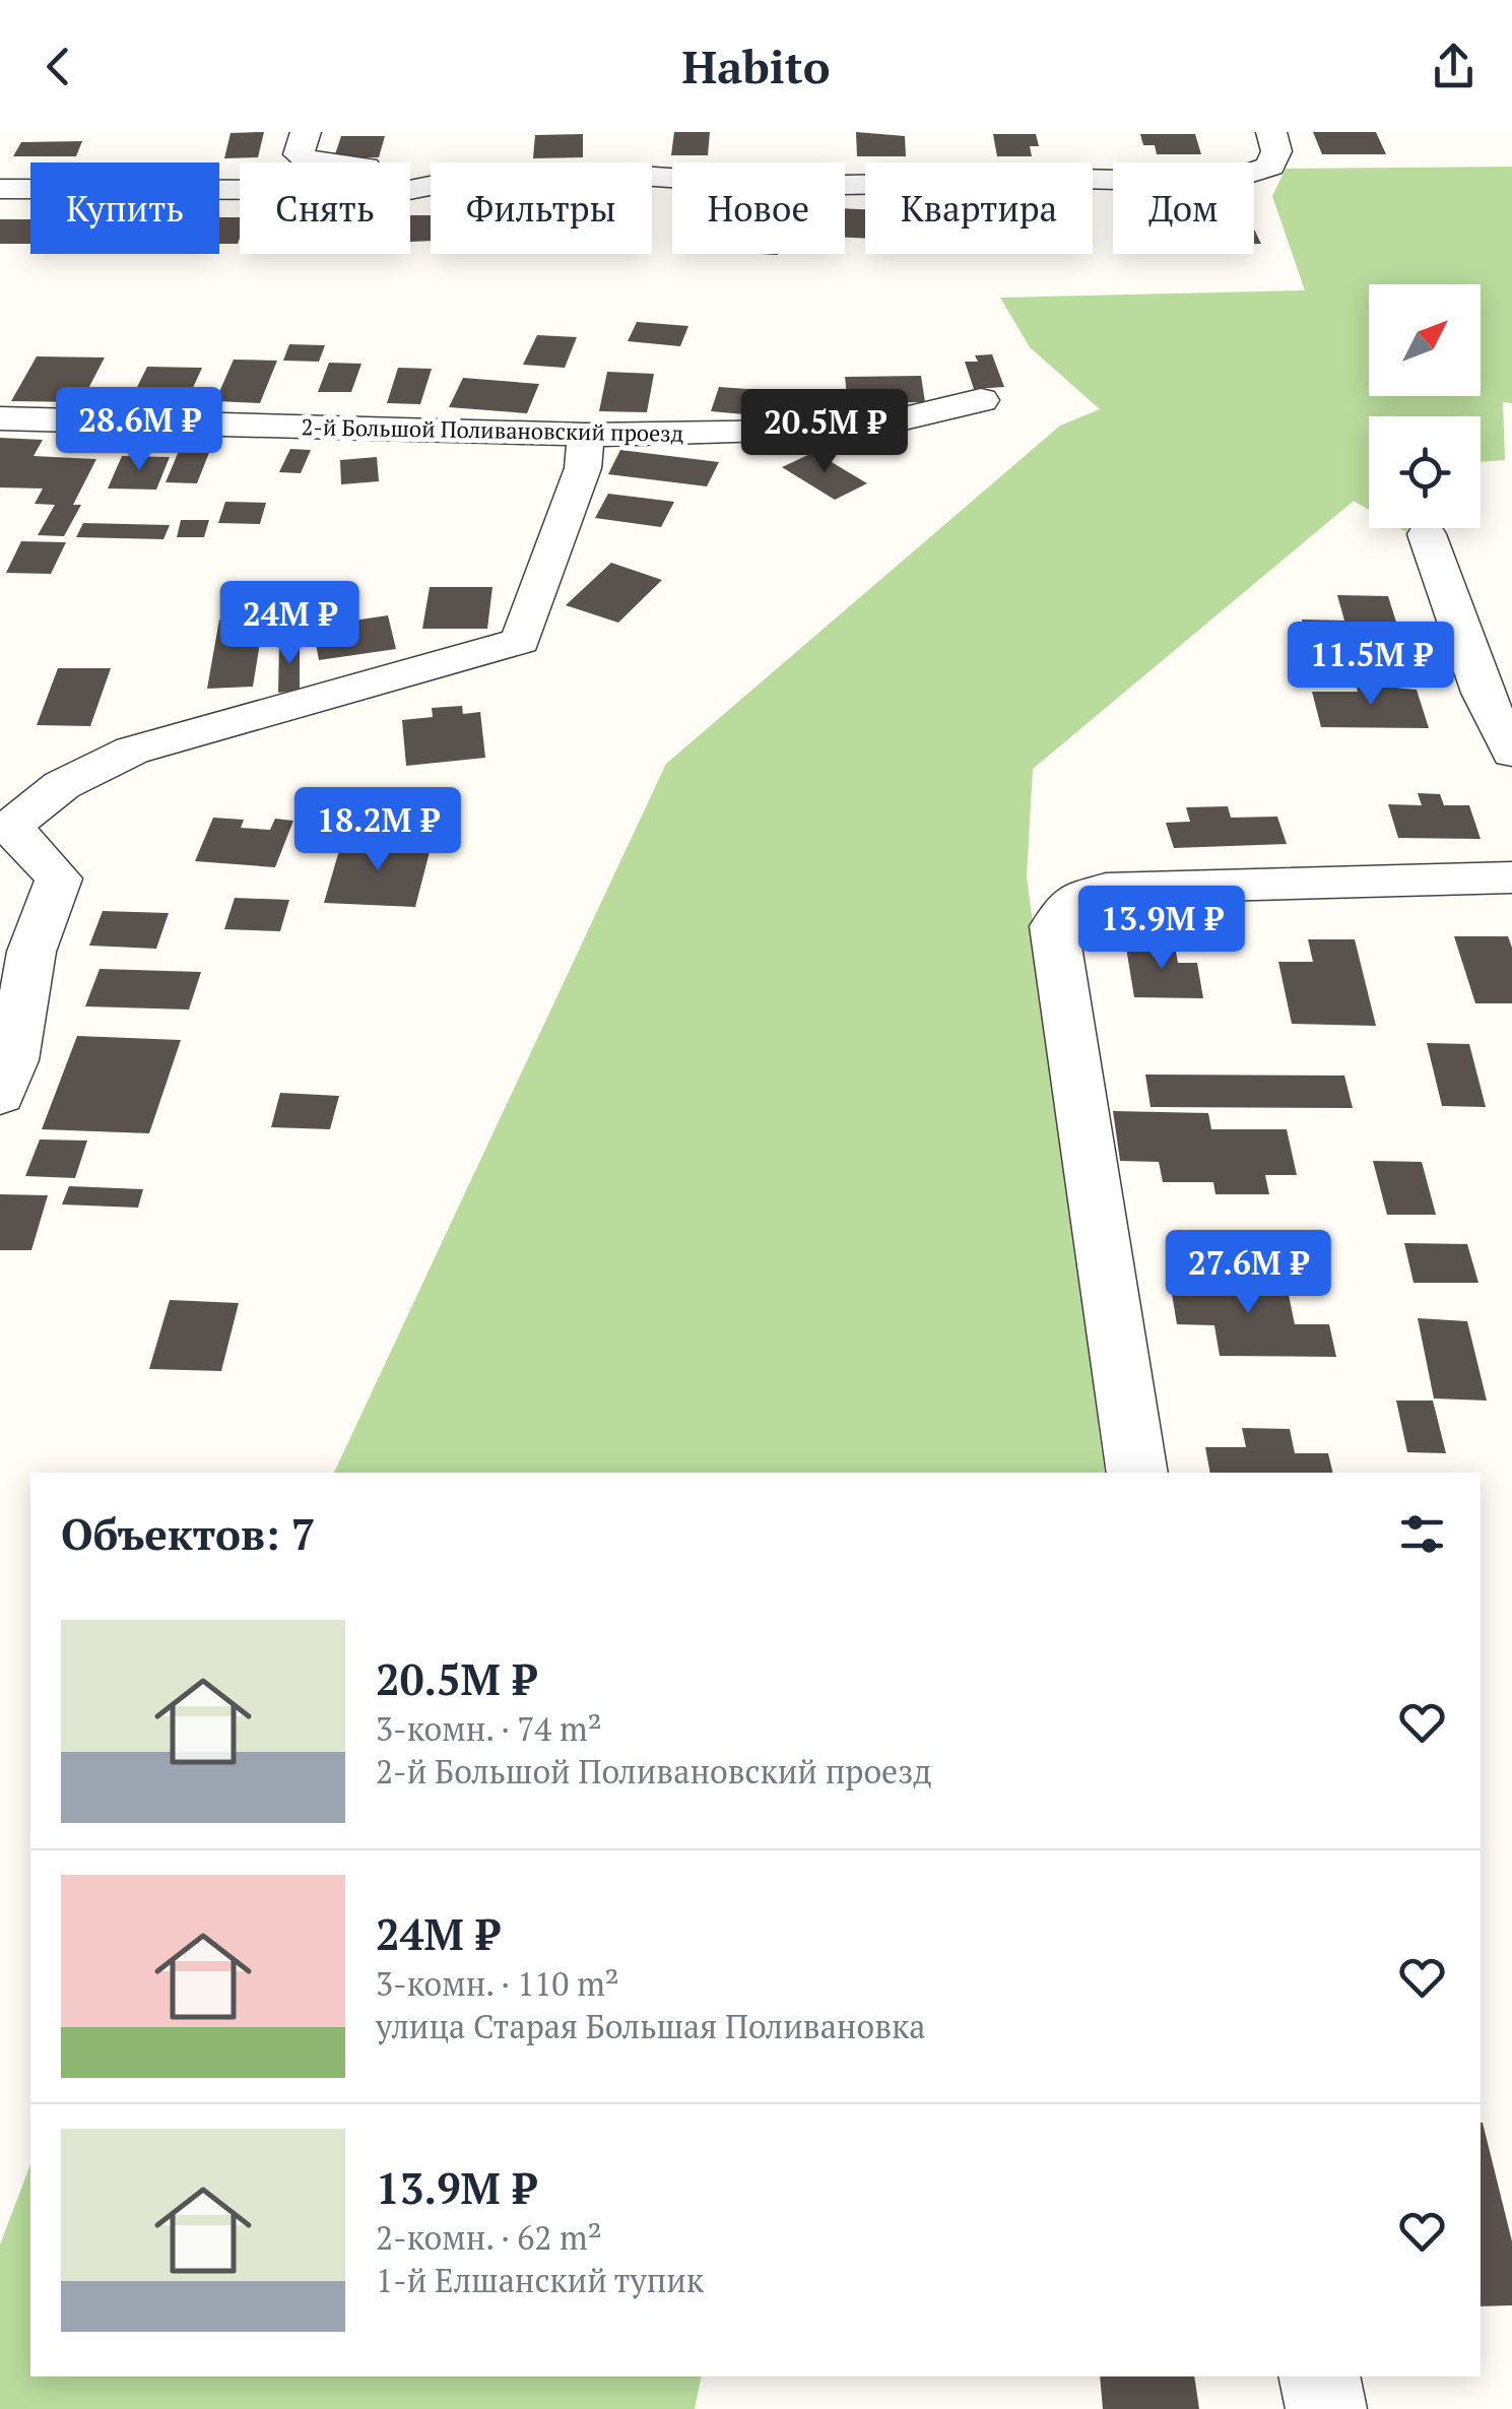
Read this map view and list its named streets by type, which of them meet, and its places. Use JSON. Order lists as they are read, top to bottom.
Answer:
{
  "streets": {
    "street": ["2-й Большой Поливановский проезд"]
  },
  "north": "top right",
  "page": {
    "header": "Habito",
    "chip": [
      "Купить",
      "Снять",
      "Фильтры",
      "Новое",
      "Квартира",
      "Дом"
    ],
    "price": [
      "28.6M ₽",
      "20.5M ₽",
      "24M ₽",
      "11.5M ₽",
      "18.2M ₽",
      "13.9M ₽",
      "27.6M ₽"
    ],
    "heading": "Объектов: 7",
    "list": [
      {
        "name": "20.5M ₽",
        "note": "3-комн. · 74 m² · 2-й Большой Поливановский проезд"
      },
      {
        "name": "24M ₽",
        "note": "3-комн. · 110 m² · улица Старая Большая Поливановка"
      },
      {
        "name": "13.9M ₽",
        "note": "2-комн. · 62 m² · 1-й Елшанский тупик"
      }
    ]
  }
}
